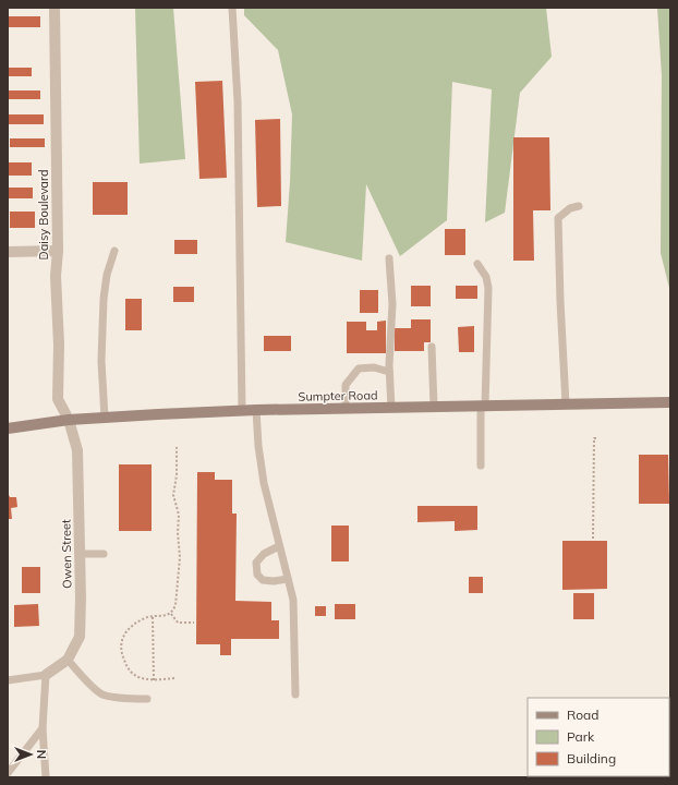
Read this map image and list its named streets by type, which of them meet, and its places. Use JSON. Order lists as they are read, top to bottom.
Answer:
{
  "streets": {
    "street": ["Daisy Boulevard", "Sumpter Road", "Owen Street"]
  },
  "crossings": [
    ["Daisy Boulevard", "Sumpter Road"],
    ["Daisy Boulevard", "Owen Street"],
    ["Sumpter Road", "Owen Street"]
  ],
  "legend": ["Road", "Park", "Building"],
  "north": "right"
}
